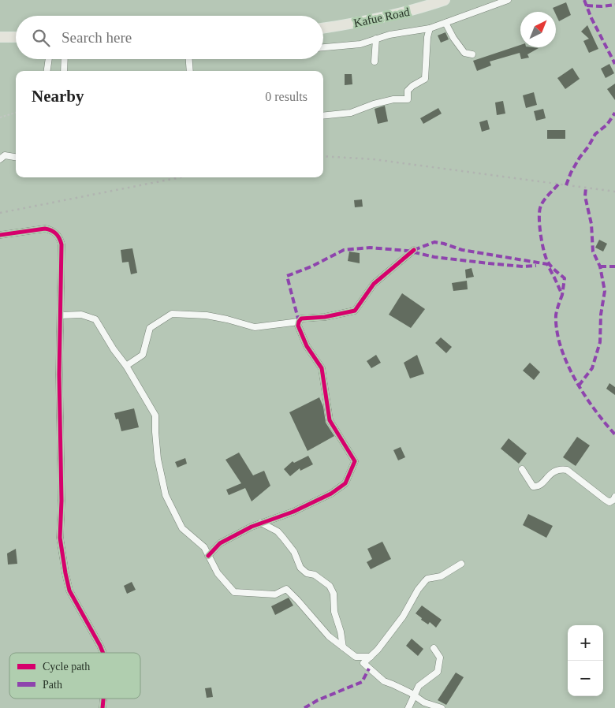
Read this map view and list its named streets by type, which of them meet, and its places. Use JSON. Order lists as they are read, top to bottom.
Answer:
{
  "streets": {
    "highway": ["Kafue Road"]
  },
  "legend": ["Cycle path", "Path"],
  "north": "top right",
  "page": {
    "search": "Search here",
    "heading": ["Nearby", "0 results"],
    "map_buttons": ["+", "−"]
  }
}
